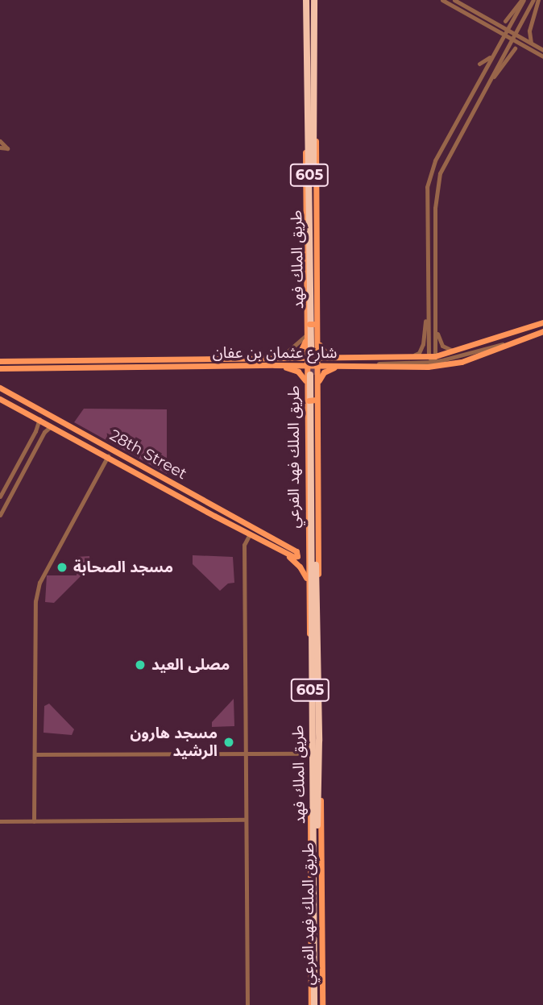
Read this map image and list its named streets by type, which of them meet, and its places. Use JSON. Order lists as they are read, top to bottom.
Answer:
{
  "streets": {
    "highway": ["605", "طريق الملك فهد"],
    "main road": ["شارع عثمان بن عفان", "28th Street", "طريق الملك فهد الفرعي"]
  },
  "crossings": [
    ["طريق الملك فهد", "طريق الملك فهد الفرعي"],
    ["شارع عثمان بن عفان", "طريق الملك فهد الفرعي"]
  ],
  "places": ["مسجد الصحابة", "مصلى العيد", "مسجد هارون الرشيد"]
}
